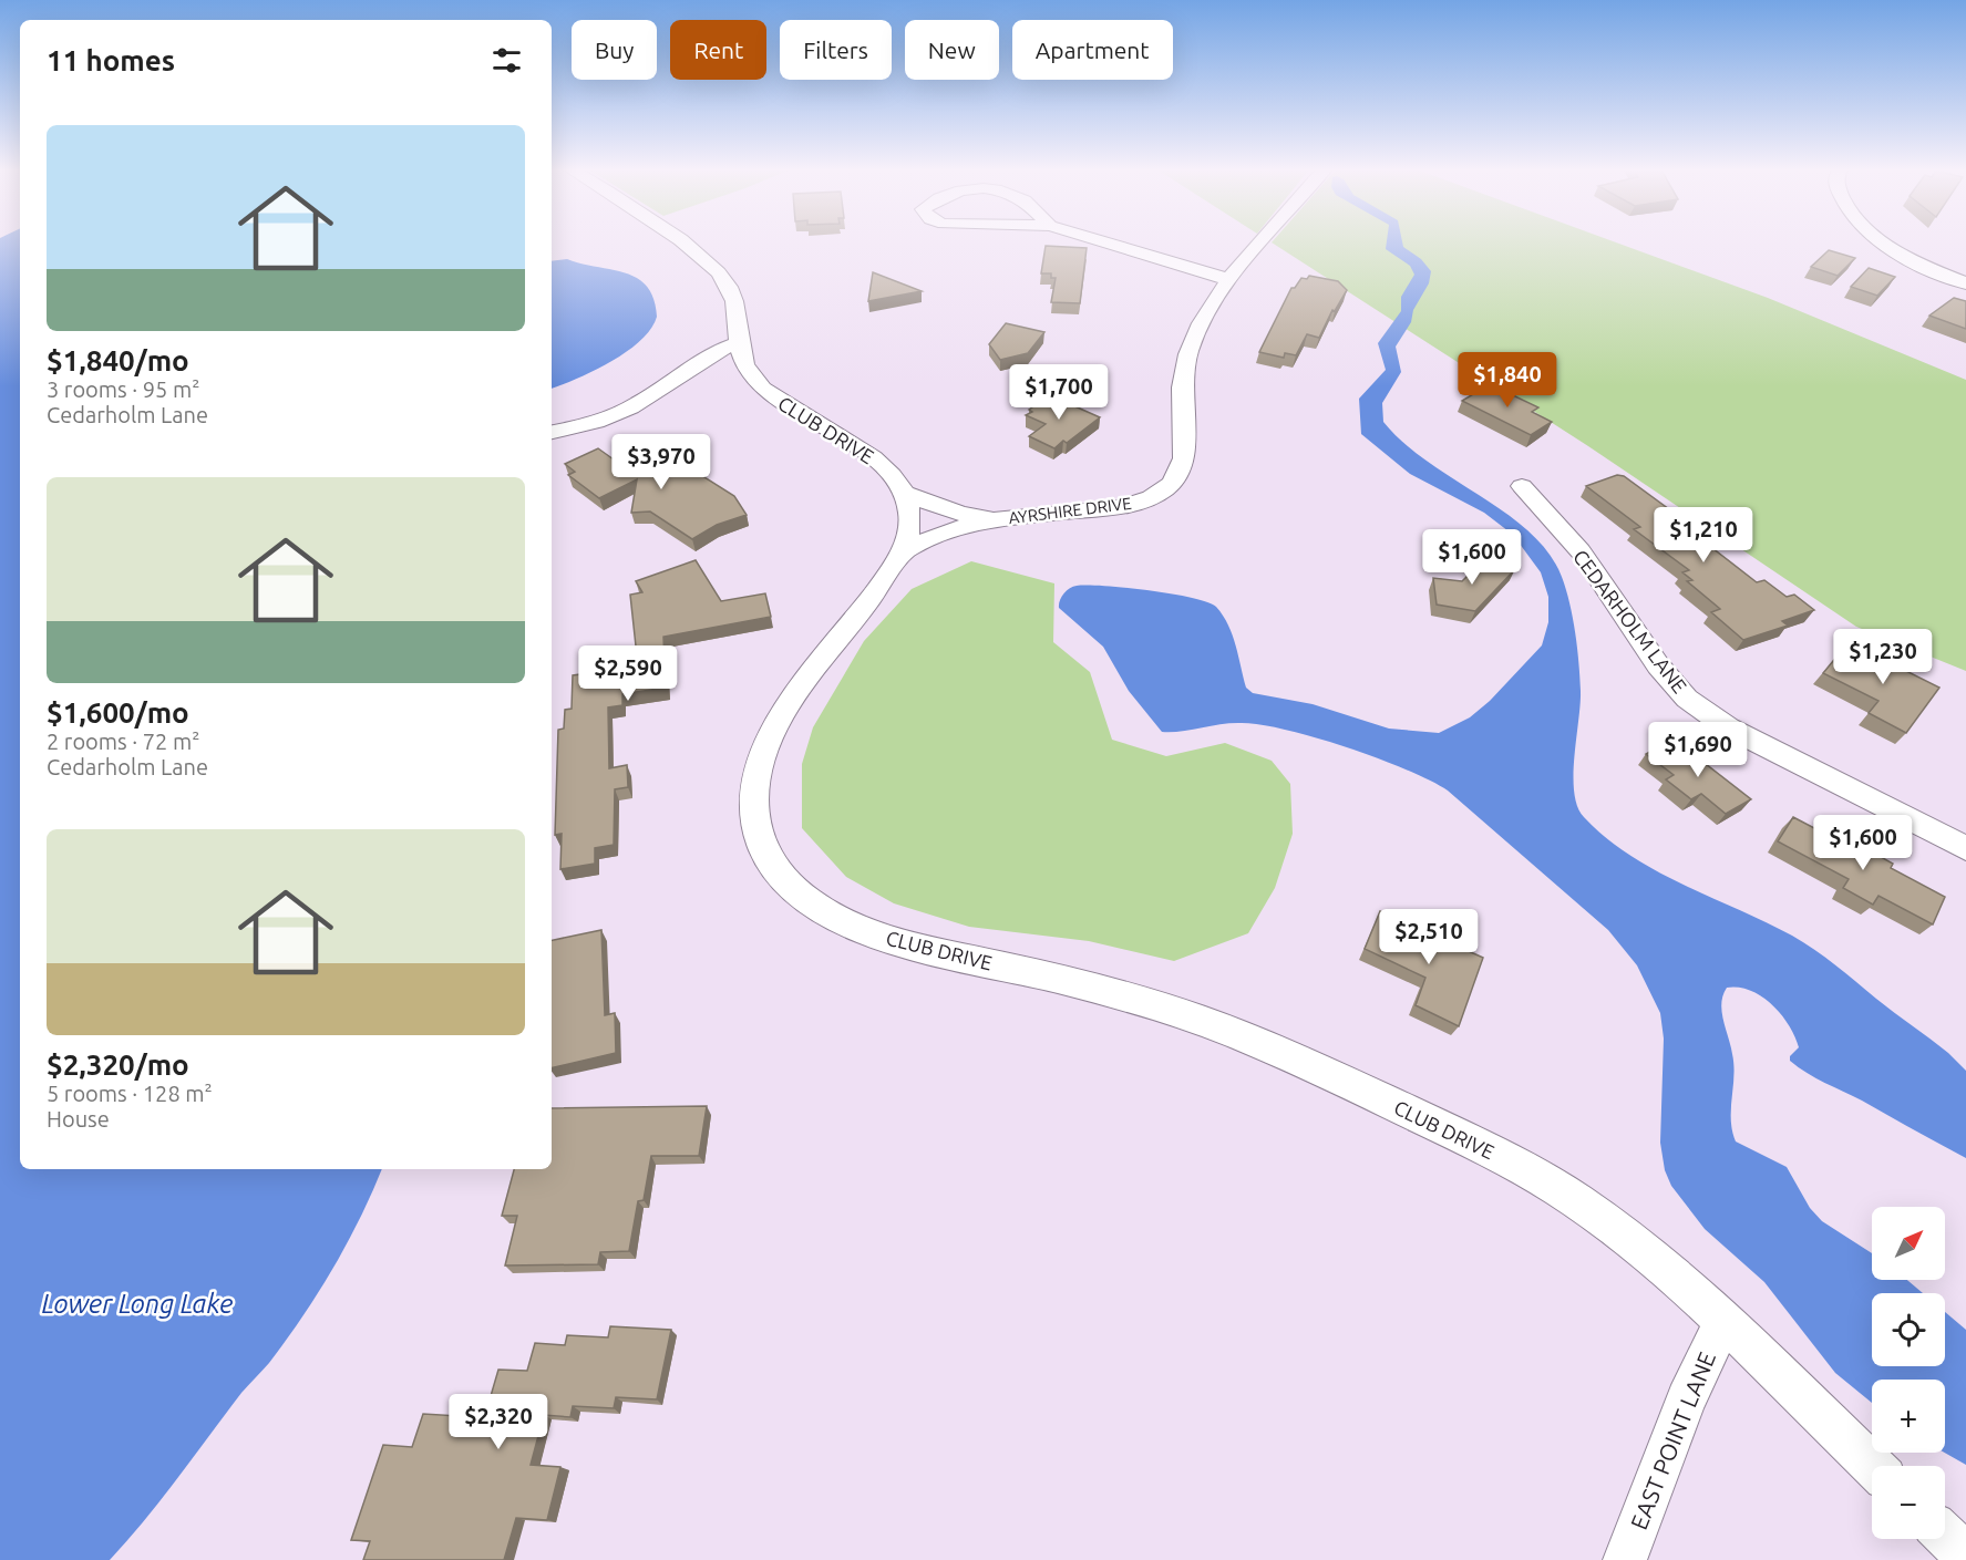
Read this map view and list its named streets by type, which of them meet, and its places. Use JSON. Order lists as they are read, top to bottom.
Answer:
{
  "streets": {
    "street": [
      "CLUB DRIVE",
      "AYRSHIRE DRIVE",
      "CEDARHOLM LANE",
      "EAST POINT LANE"
    ]
  },
  "crossings": [
    ["CLUB DRIVE", "AYRSHIRE DRIVE"],
    ["CLUB DRIVE", "EAST POINT LANE"]
  ],
  "water": ["Lower Long Lake"],
  "north": "top right",
  "page": {
    "chip": [
      "Buy",
      "Rent",
      "Filters",
      "New",
      "Apartment"
    ],
    "heading": "11 homes",
    "list": [
      {
        "name": "$1,840/mo",
        "note": "3 rooms · 95 m² · Cedarholm Lane"
      },
      {
        "name": "$1,600/mo",
        "note": "2 rooms · 72 m² · Cedarholm Lane"
      },
      {
        "name": "$2,320/mo",
        "note": "5 rooms · 128 m² · House"
      }
    ],
    "price": [
      "$1,840",
      "$1,700",
      "$3,970",
      "$1,210",
      "$1,600",
      "$1,230",
      "$2,590",
      "$1,690",
      "$1,600",
      "$2,510",
      "$2,320"
    ],
    "map_buttons": ["+", "−"]
  }
}
